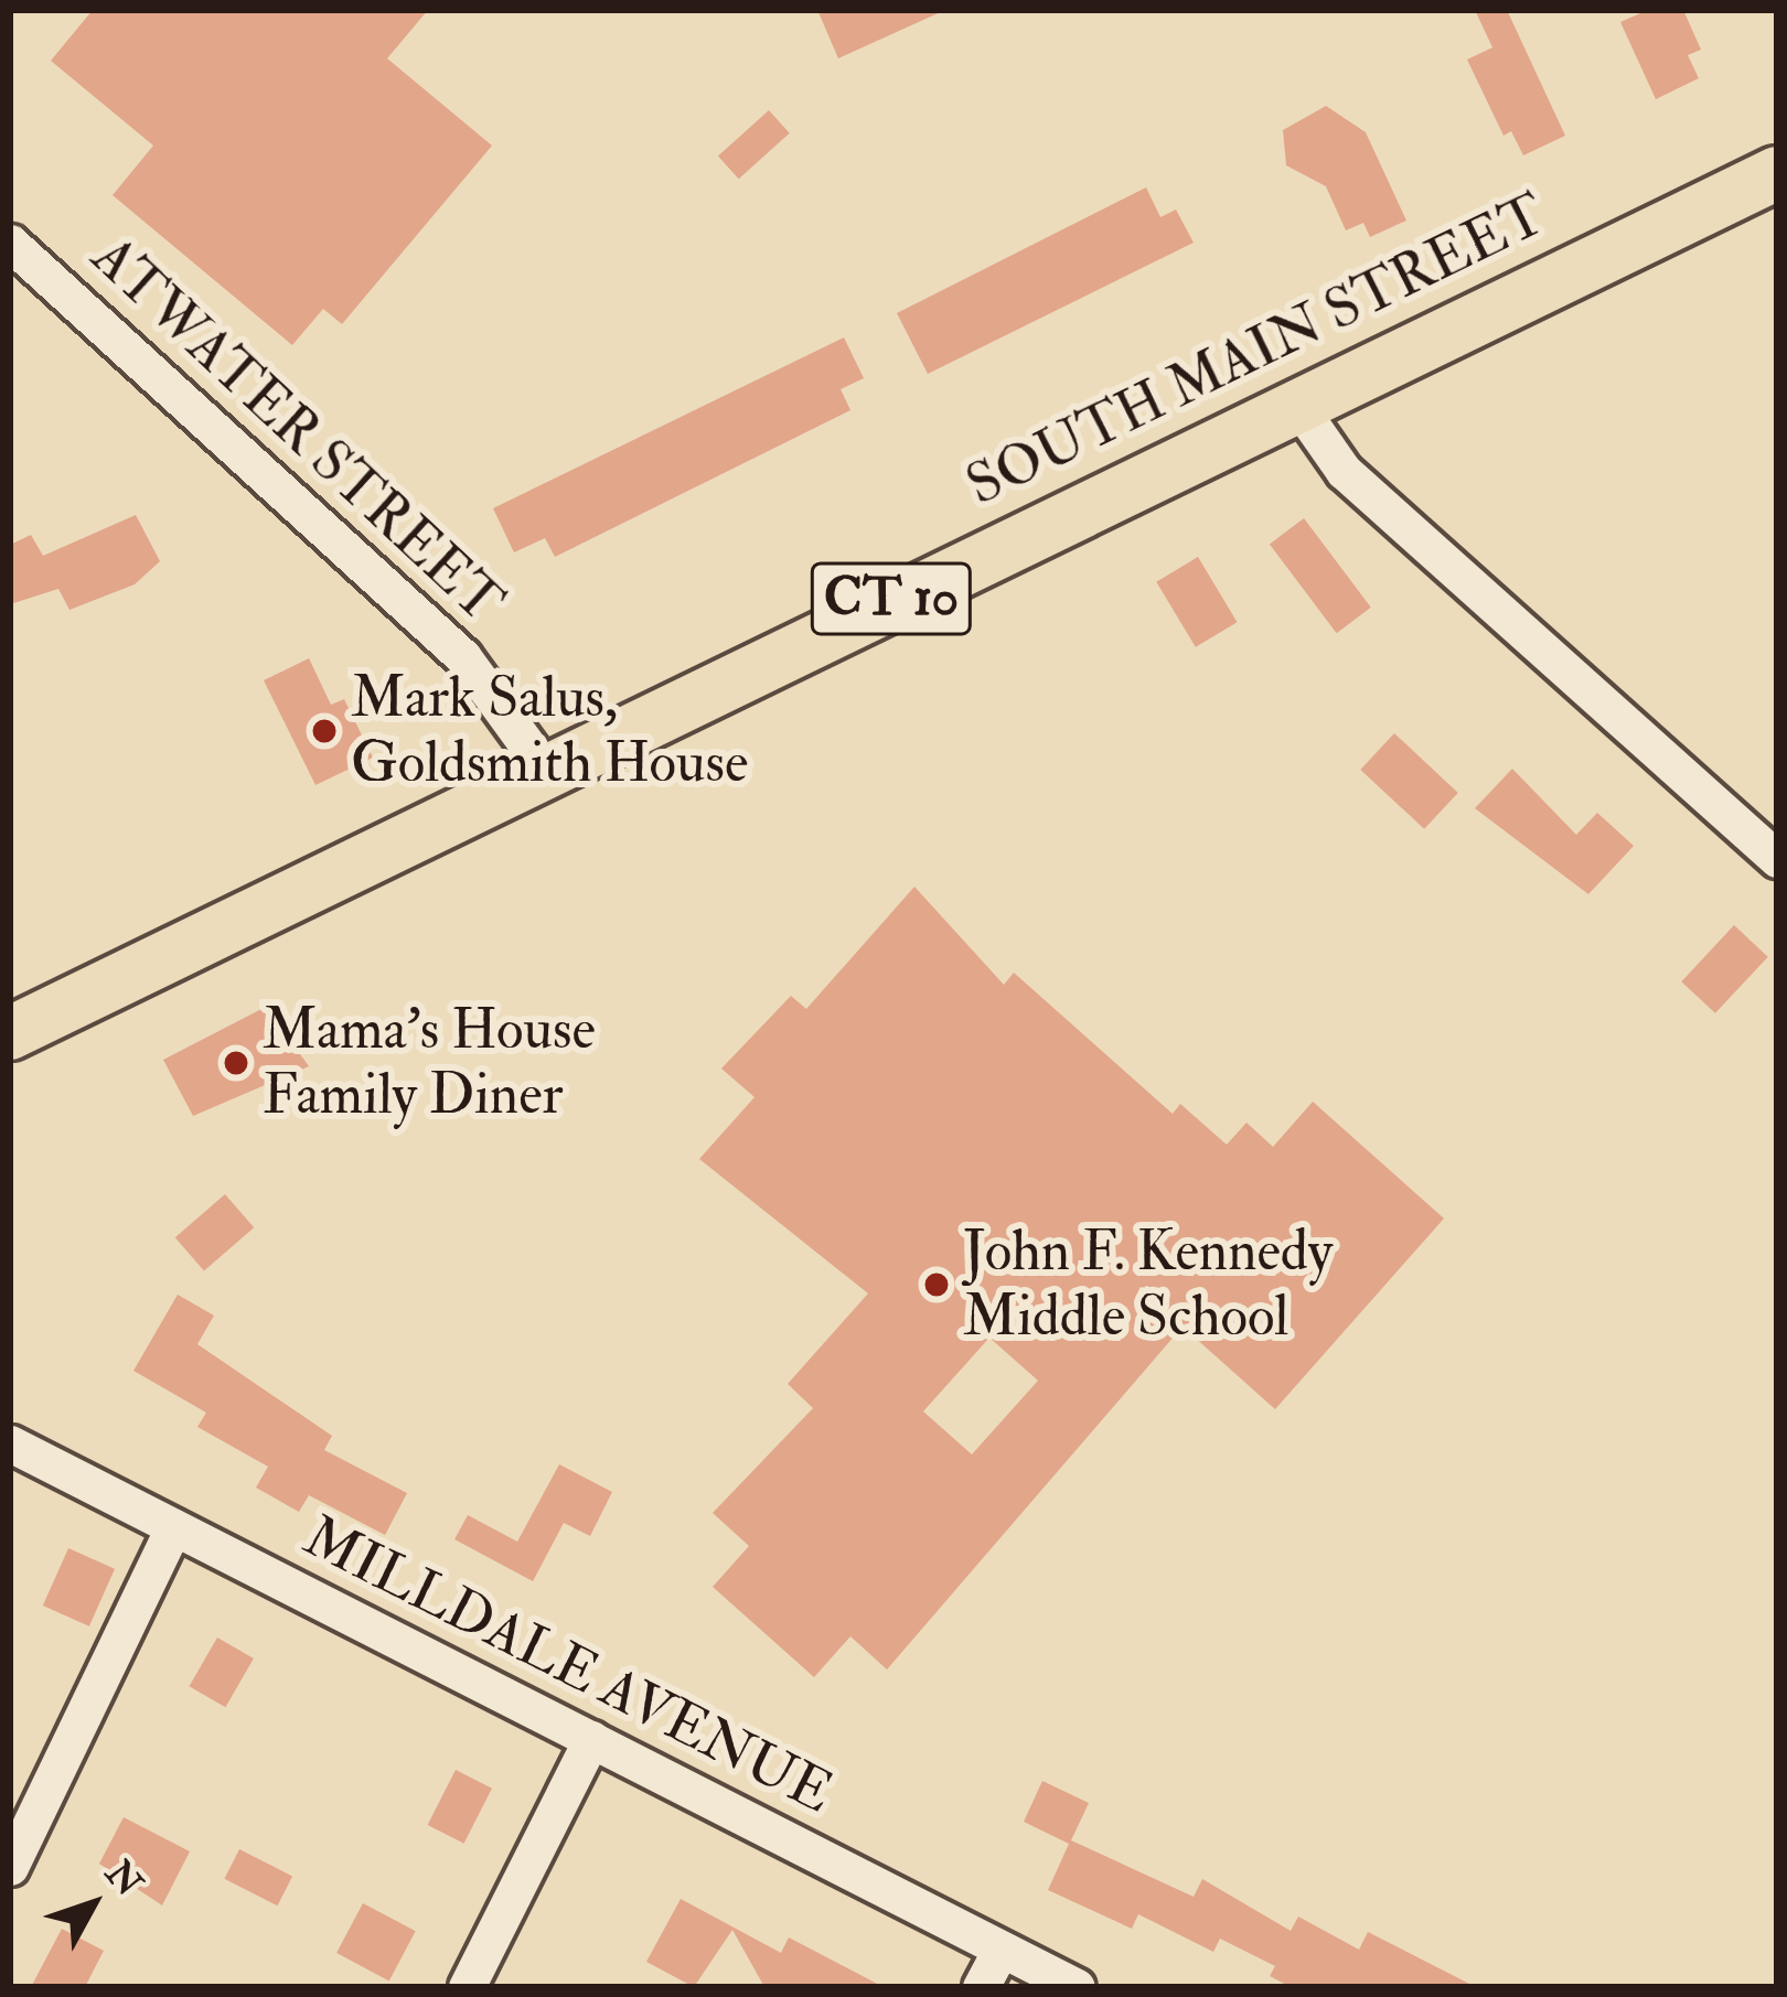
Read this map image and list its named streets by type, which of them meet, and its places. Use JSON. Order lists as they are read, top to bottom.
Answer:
{
  "streets": {
    "highway": ["SOUTH MAIN STREET", "CT 10"],
    "street": ["ATWATER STREET", "MILLDALE AVENUE"]
  },
  "crossings": [
    ["SOUTH MAIN STREET", "ATWATER STREET"]
  ],
  "places": ["Mark Salus, Goldsmith House", "Mama's House Family Diner", "John F. Kennedy Middle School"],
  "north": "top right"
}
